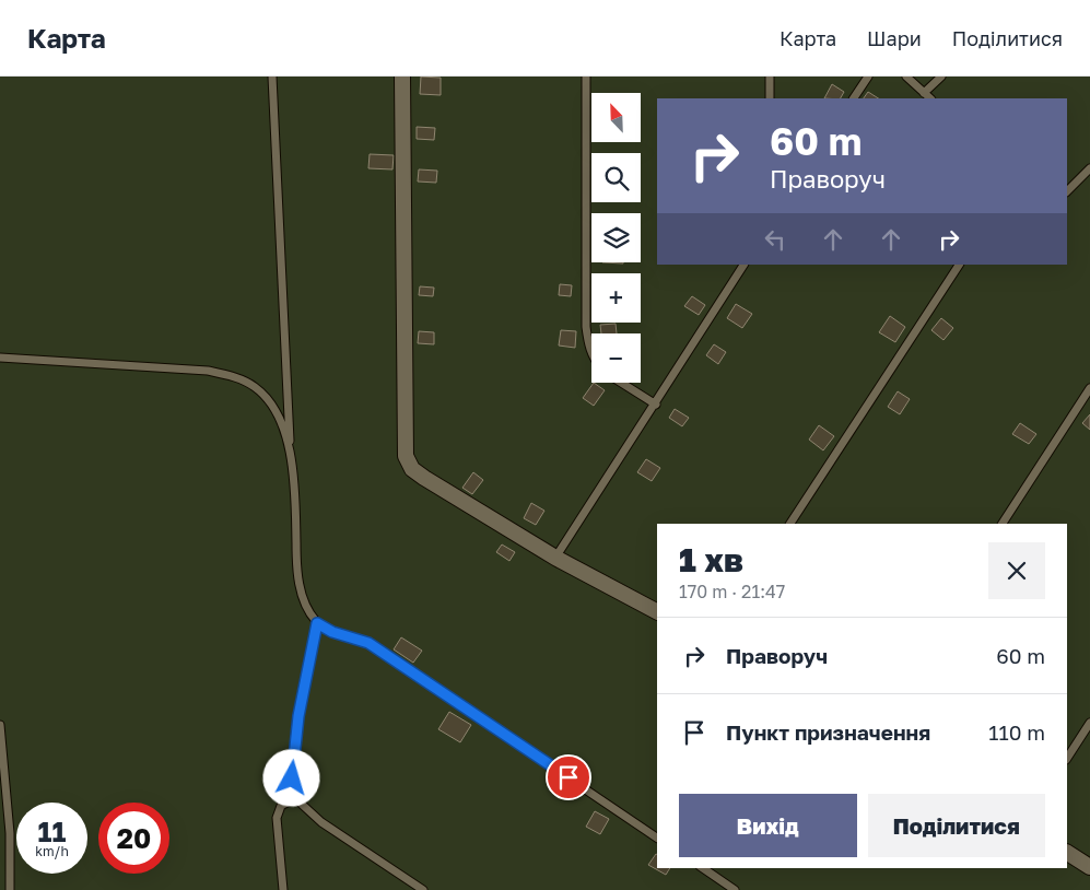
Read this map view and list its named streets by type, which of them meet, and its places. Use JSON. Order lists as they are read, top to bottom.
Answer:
{
  "north": "top left",
  "page": {
    "header": "Карта",
    "nav": ["Карта", "Шари", "Поділитися"],
    "map_buttons": ["+", "−"],
    "turn": ["60 m", "Праворуч"],
    "heading": ["1 хв", "170 m · 21:47"],
    "list": [
      {
        "name": "Праворуч",
        "value": "60 m"
      },
      {
        "name": "Пункт призначення",
        "value": "110 m"
      }
    ],
    "buttons": ["Вихід", "Поділитися"],
    "speed": "11 km/h",
    "limit": "20"
  }
}
